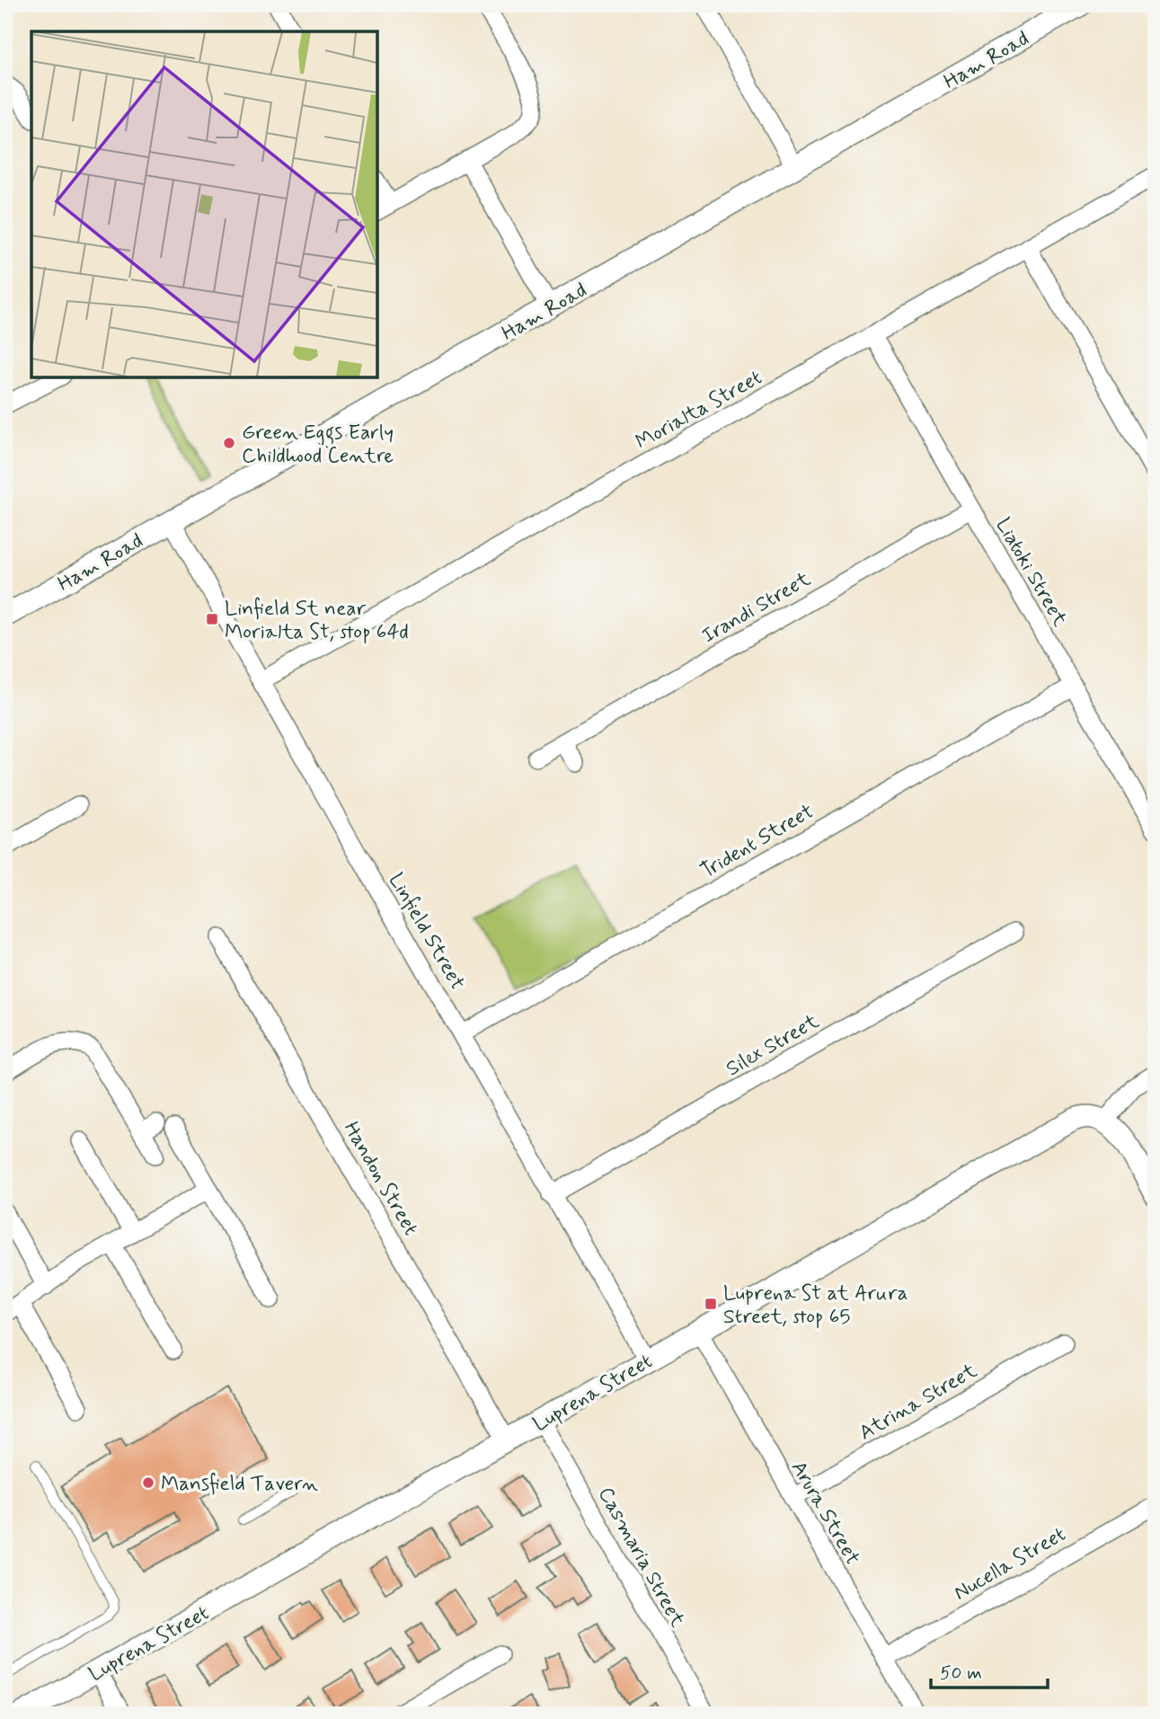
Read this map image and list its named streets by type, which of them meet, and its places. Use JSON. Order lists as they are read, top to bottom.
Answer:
{
  "streets": {
    "street": [
      "Ham Road",
      "Morialta Street",
      "Liatoki Street",
      "Irandi Street",
      "Trident Street",
      "Linfield Street",
      "Silex Street",
      "Handon Street",
      "Luprena Street",
      "Atrina Street",
      "Arura Street",
      "Casmaria Street",
      "Nucella Street"
    ]
  },
  "crossings": [
    ["Ham Road", "Linfield Street"],
    ["Morialta Street", "Liatoki Street"],
    ["Morialta Street", "Linfield Street"],
    ["Liatoki Street", "Irandi Street"],
    ["Liatoki Street", "Trident Street"],
    ["Trident Street", "Linfield Street"],
    ["Linfield Street", "Silex Street"],
    ["Linfield Street", "Luprena Street"],
    ["Handon Street", "Luprena Street"],
    ["Luprena Street", "Arura Street"],
    ["Luprena Street", "Casmaria Street"],
    ["Atrina Street", "Arura Street"],
    ["Arura Street", "Nucella Street"]
  ],
  "places": {
    "other": ["Green Eggs Early Childhood Centre", "Mansfield Tavern"],
    "transit": ["Linfield St near Morialta St, stop 64d", "Luprena St at Arura Street, stop 65"]
  },
  "scale_bar": "50 m"
}
